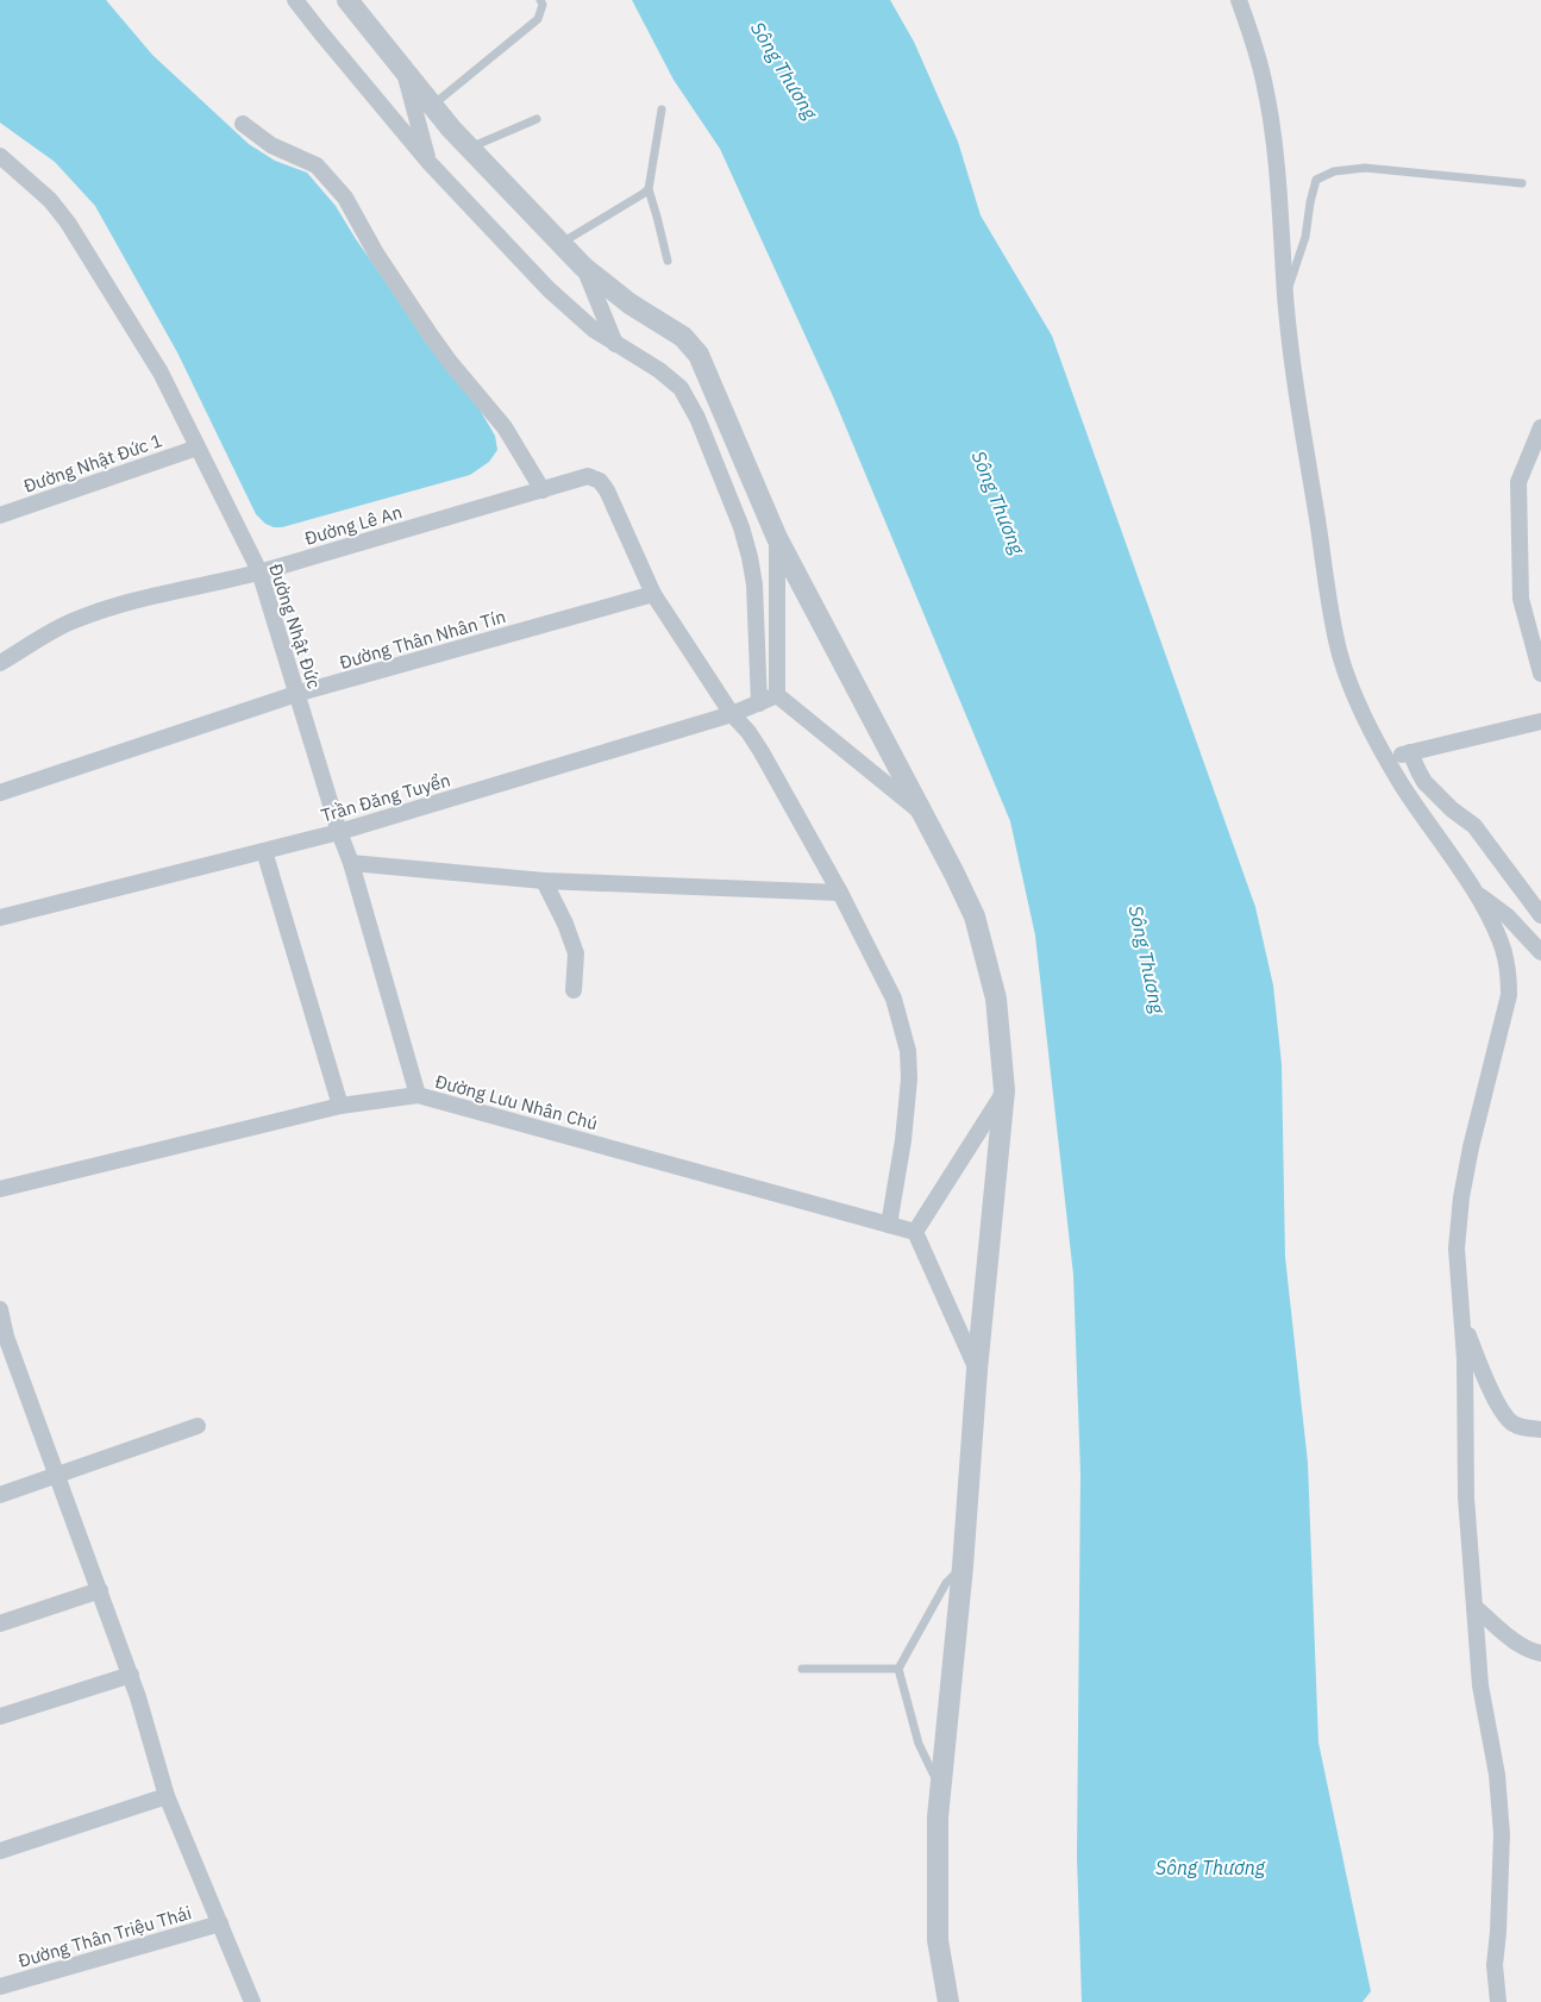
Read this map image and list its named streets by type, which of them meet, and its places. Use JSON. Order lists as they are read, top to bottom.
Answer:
{
  "streets": {
    "street": [
      "Đường Nhật Đức 1",
      "Đường Lê An",
      "Đường Nhật Đức",
      "Đường Thân Nhân Tín",
      "Trần Đăng Tuyển",
      "Đường Lưu Nhân Chú",
      "Đường Thân Triệu Thái"
    ]
  },
  "crossings": [
    ["Đường Nhật Đức 1", "Đường Nhật Đức"],
    ["Đường Lê An", "Đường Nhật Đức"],
    ["Đường Lê An", "Đường Thân Nhân Tín"],
    ["Đường Nhật Đức", "Đường Thân Nhân Tín"],
    ["Đường Nhật Đức", "Trần Đăng Tuyển"],
    ["Đường Nhật Đức", "Đường Lưu Nhân Chú"]
  ],
  "water": ["Sông Thương"]
}
